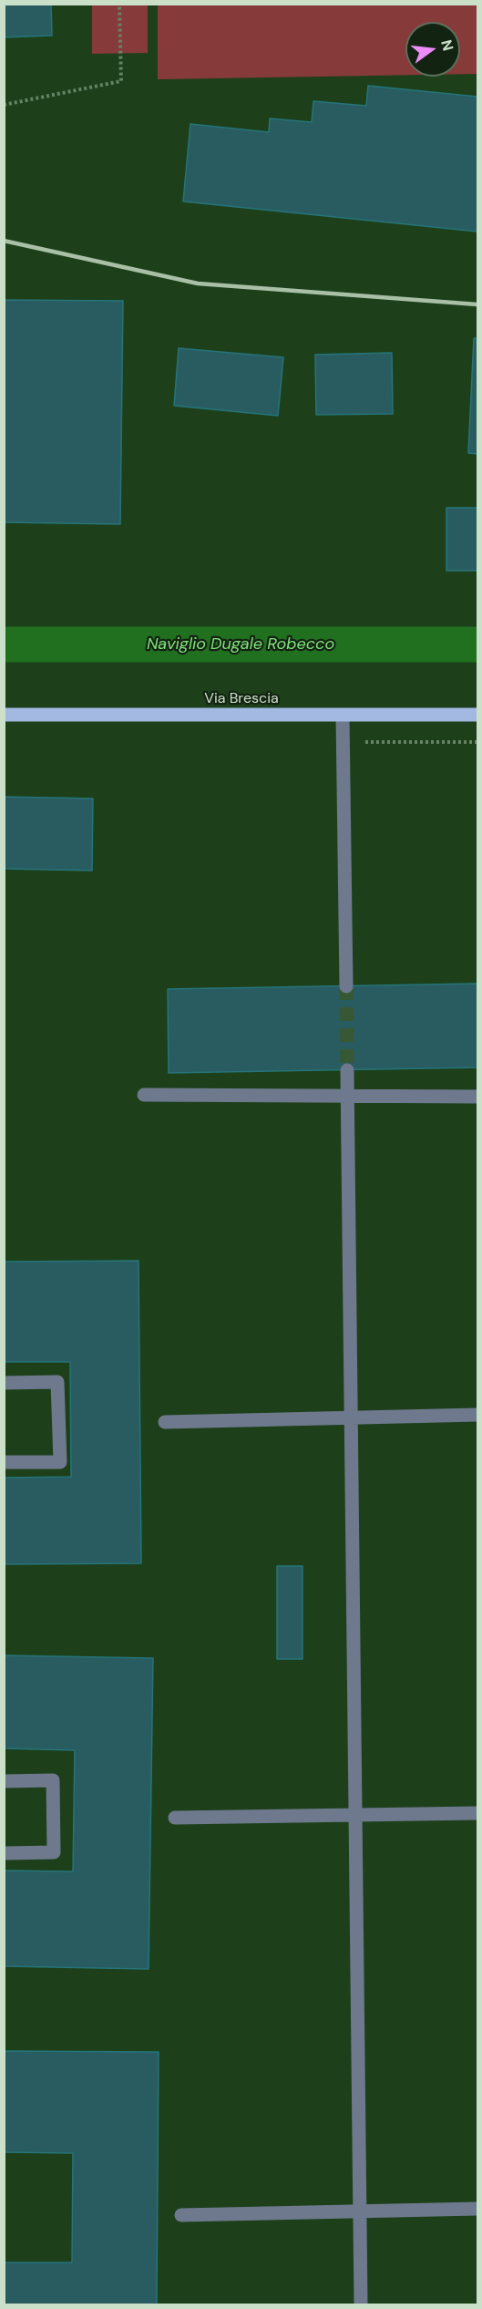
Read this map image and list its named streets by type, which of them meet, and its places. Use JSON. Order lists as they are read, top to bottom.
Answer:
{
  "streets": {
    "main road": ["Via Brescia"]
  },
  "water": ["Naviglio Dugale Robecco"],
  "north": "right"
}
